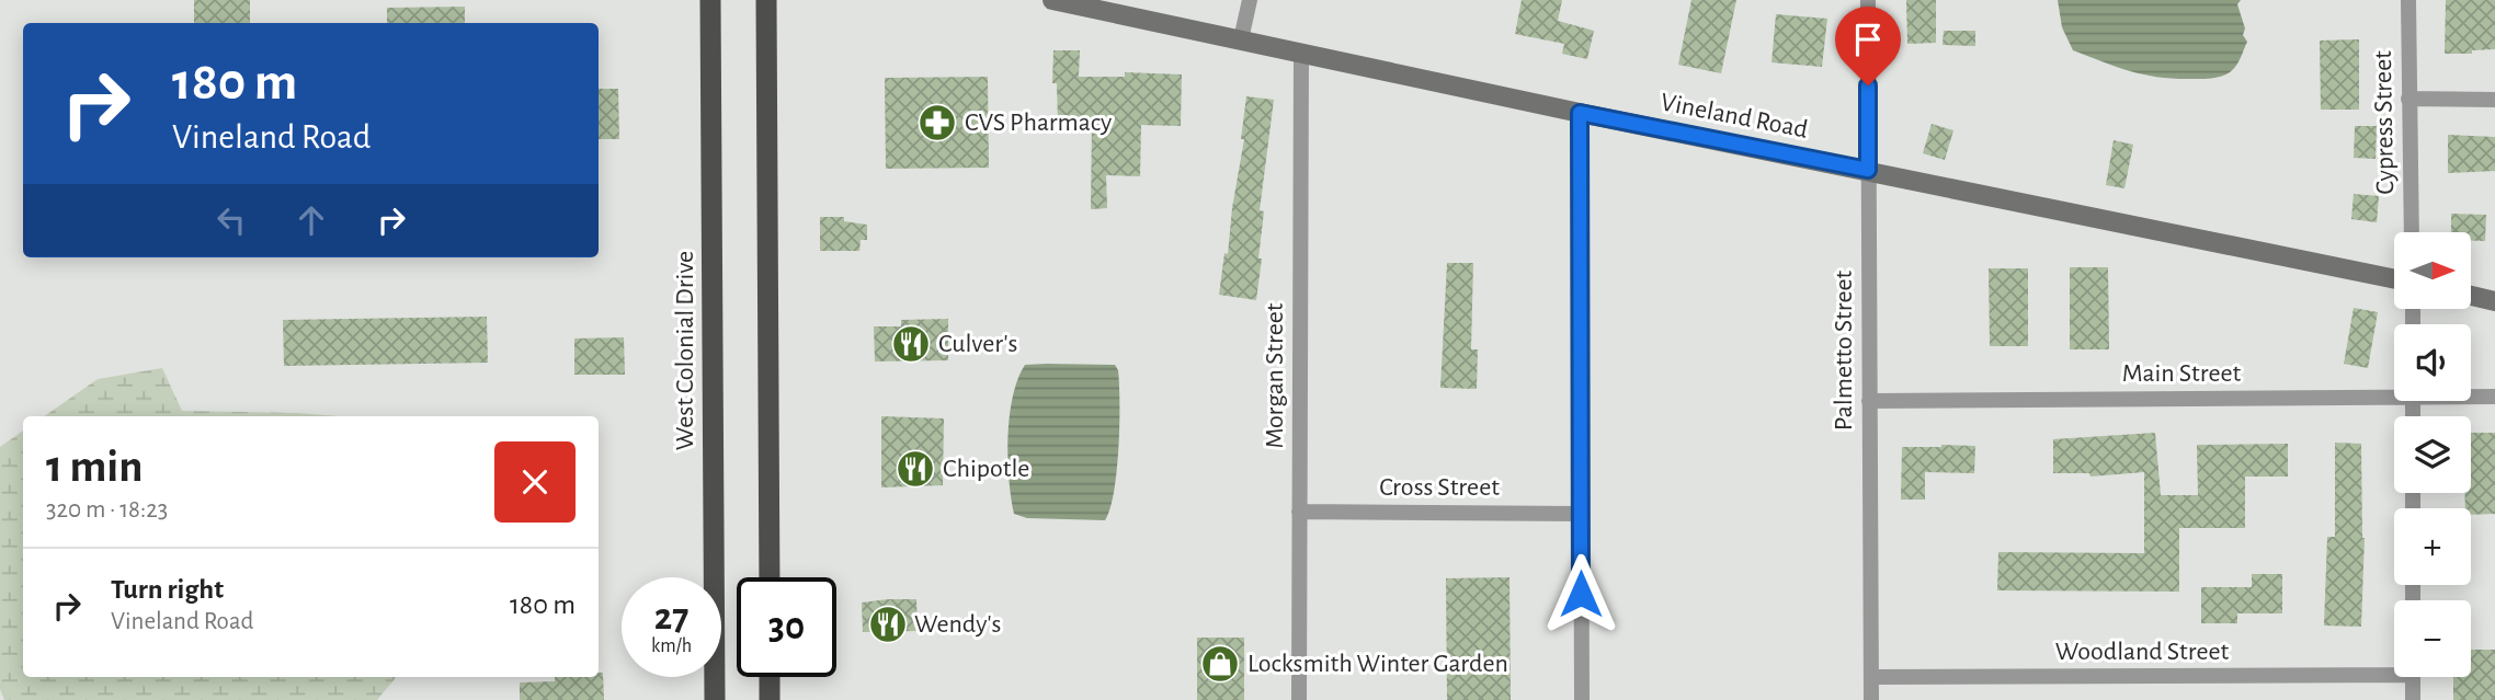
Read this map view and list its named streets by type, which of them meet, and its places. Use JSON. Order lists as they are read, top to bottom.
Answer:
{
  "streets": {
    "highway": ["West Colonial Drive"],
    "main road": ["Vineland Road"],
    "street": [
      "Cypress Street",
      "Palmetto Street",
      "Main Street",
      "Morgan Street",
      "Cross Street",
      "Woodland Street"
    ]
  },
  "crossings": [
    ["Vineland Road", "Palmetto Street"],
    ["Vineland Road", "Morgan Street"],
    ["Palmetto Street", "Main Street"],
    ["Palmetto Street", "Woodland Street"],
    ["Morgan Street", "Cross Street"]
  ],
  "places": {
    "pharmacy": ["CVS Pharmacy"],
    "restaurant": ["Culver's", "Chipotle", "Wendy's"],
    "shop": ["Locksmith Winter Garden"]
  },
  "north": "right",
  "page": {
    "turn": ["180 m", "Vineland Road"],
    "map_buttons": ["+", "−"],
    "heading": ["1 min", "320 m · 18:23"],
    "list": [
      {
        "name": "Turn right",
        "note": "Vineland Road",
        "value": "180 m"
      }
    ],
    "speed": "27 km/h",
    "limit": "30"
  }
}
